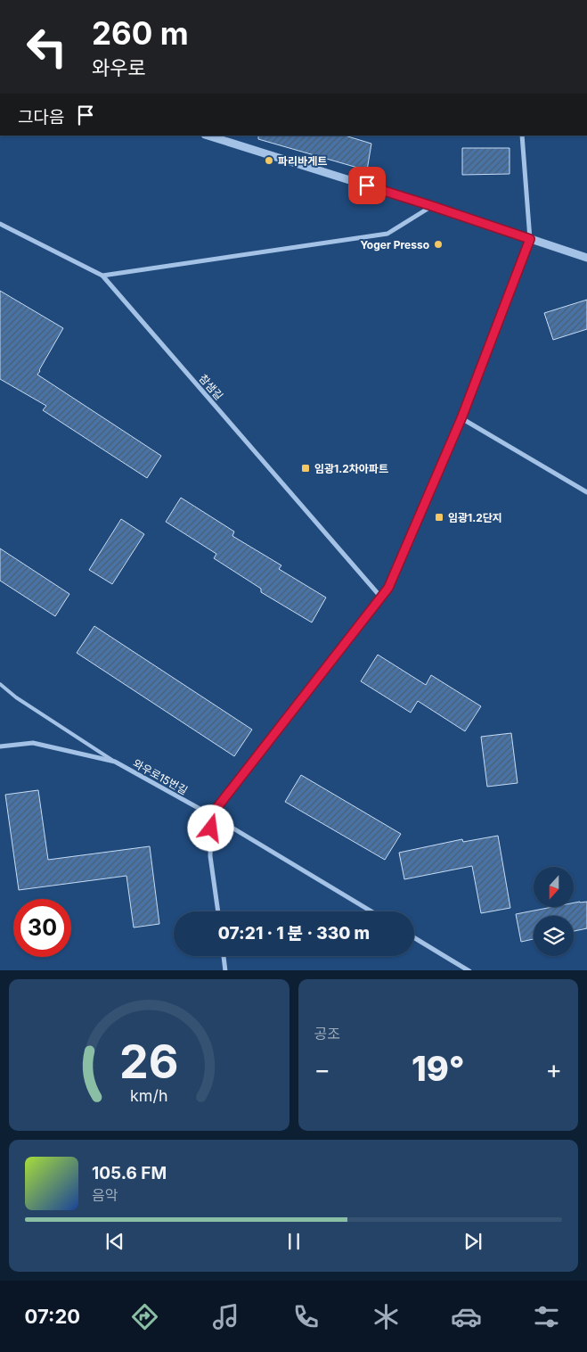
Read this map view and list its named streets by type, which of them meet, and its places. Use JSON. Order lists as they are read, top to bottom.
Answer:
{
  "streets": {
    "street": ["참샘길", "와우로15번길"]
  },
  "places": {
    "other": ["파리바게트", "Yoger Presso"],
    "transit": ["임광1.2차아파트", "임광1.2단지"]
  },
  "north": "bottom",
  "page": {
    "turn": ["260 m", "와우로"],
    "then": "그다음",
    "limit": "30",
    "trip": "07:21 · 1 분 · 330 m",
    "tile": "공조",
    "heat": ["−", "19°", "+"],
    "song": ["105.6 FM", "음악"],
    "tabs": "07:20",
    "gauge": ["26", "km/h"]
  }
}
